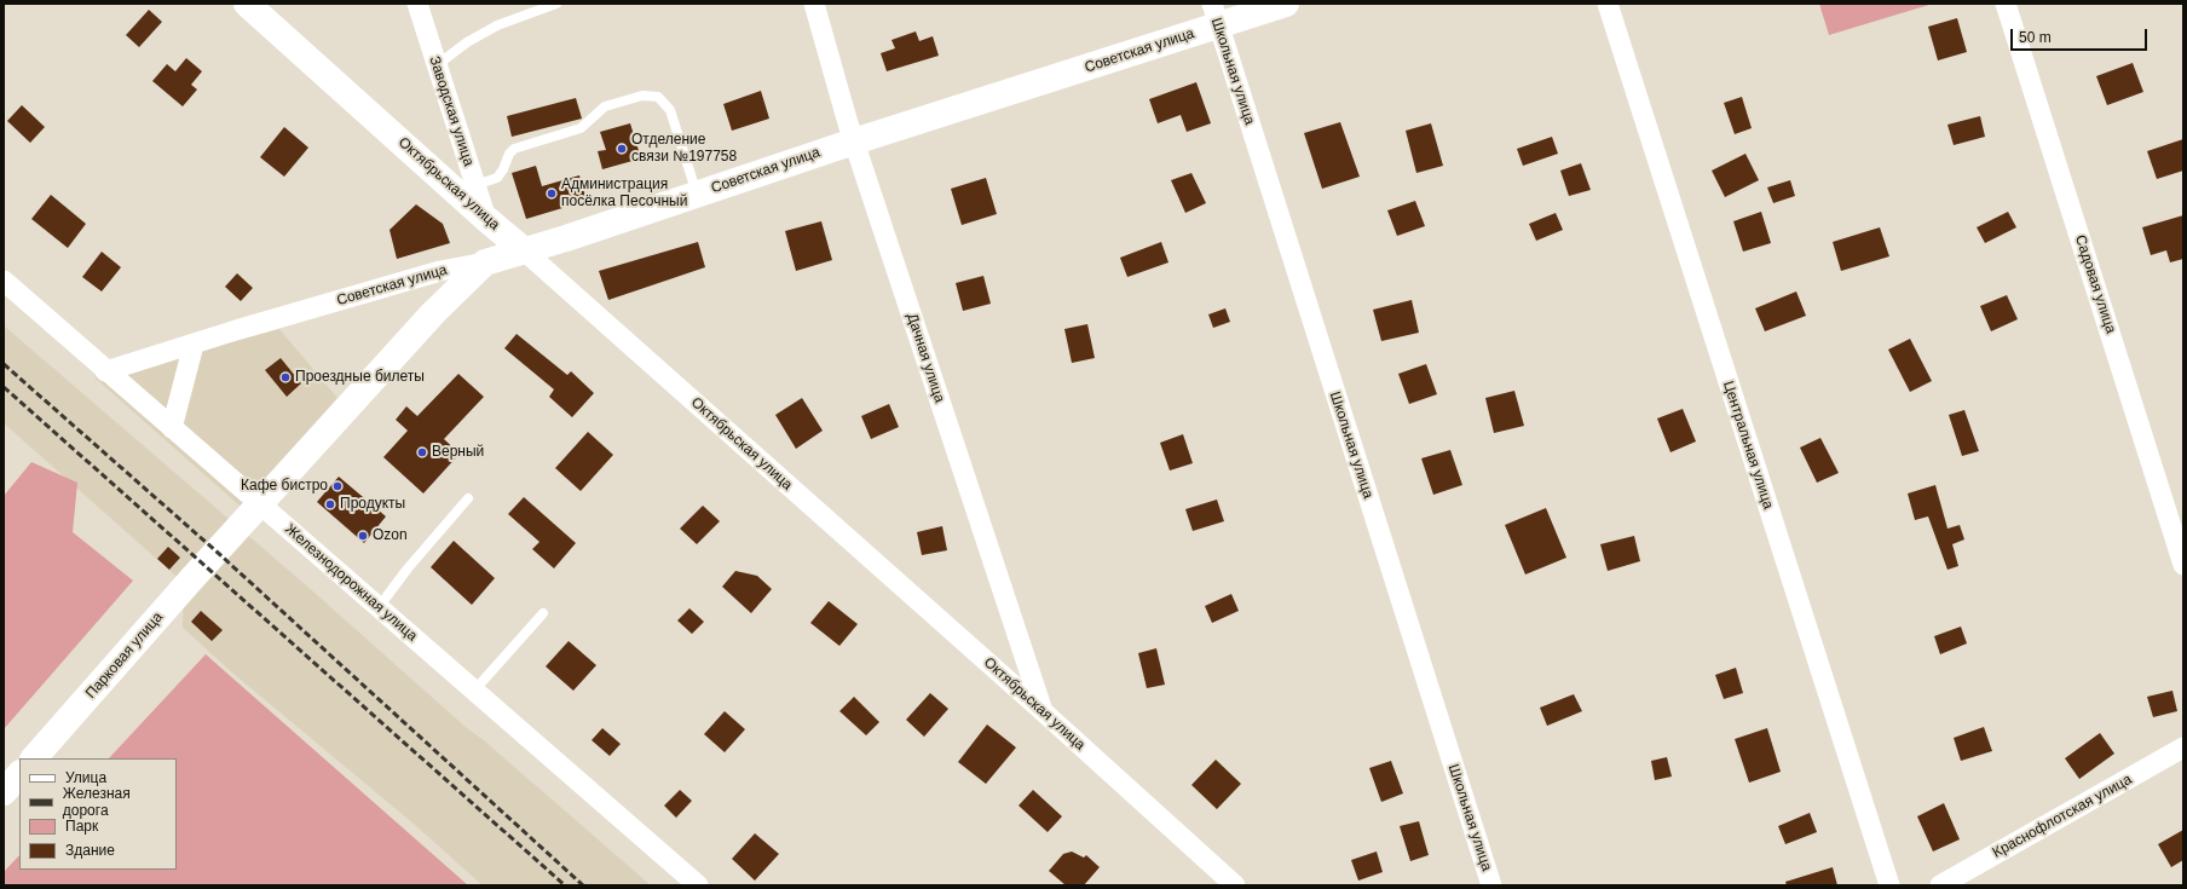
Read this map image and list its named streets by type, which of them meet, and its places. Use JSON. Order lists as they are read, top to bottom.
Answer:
{
  "streets": {
    "main road": ["Советская улица", "Октябрьская улица", "Парковая улица"],
    "street": [
      "Школьная улица",
      "Заводская улица",
      "Садовая улица",
      "Дачная улица",
      "Центральная улица",
      "Железнодорожная улица",
      "Краснофлотская улица"
    ]
  },
  "crossings": [
    ["Советская улица", "Школьная улица"],
    ["Советская улица", "Октябрьская улица"],
    ["Советская улица", "Дачная улица"],
    ["Советская улица", "Железнодорожная улица"],
    ["Советская улица", "Парковая улица"],
    ["Заводская улица", "Октябрьская улица"],
    ["Октябрьская улица", "Дачная улица"],
    ["Железнодорожная улица", "Парковая улица"]
  ],
  "places": [
    "Отделение связи №197758",
    "Администрация посёлка Песочный",
    "Проездные билеты",
    "Верный",
    "Кафе бистро",
    "Продукты",
    "Ozon"
  ],
  "legend": [
    "Улица",
    "Железная дорога",
    "Парк",
    "Здание"
  ],
  "scale_bar": "50 m"
}
